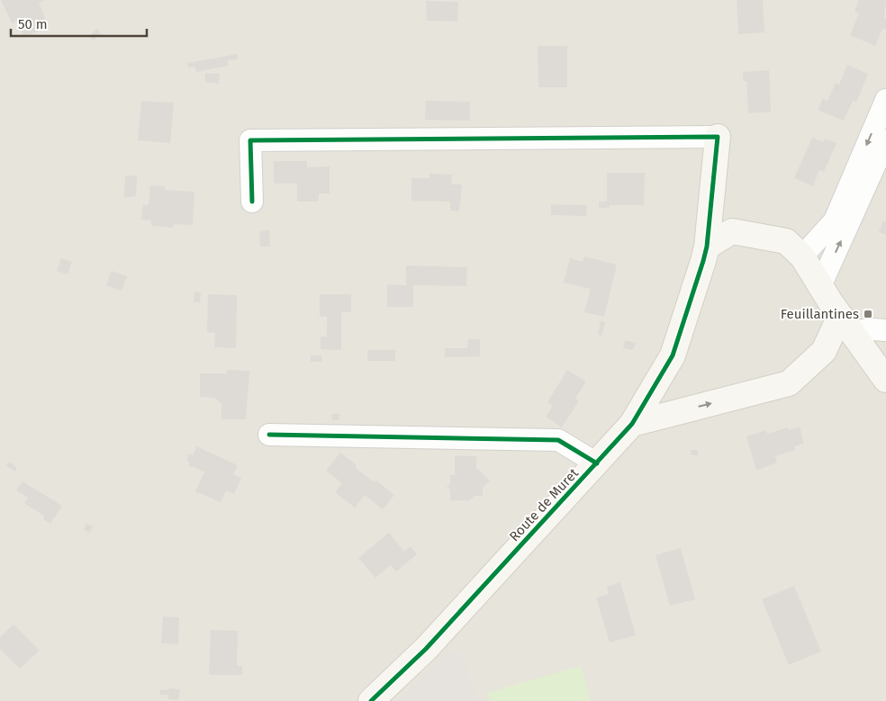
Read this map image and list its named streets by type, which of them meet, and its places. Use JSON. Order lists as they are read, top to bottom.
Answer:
{
  "streets": {
    "street": ["Route de Muret"]
  },
  "places": {
    "transit": ["Feuillantines"]
  },
  "scale_bar": "50 m"
}
